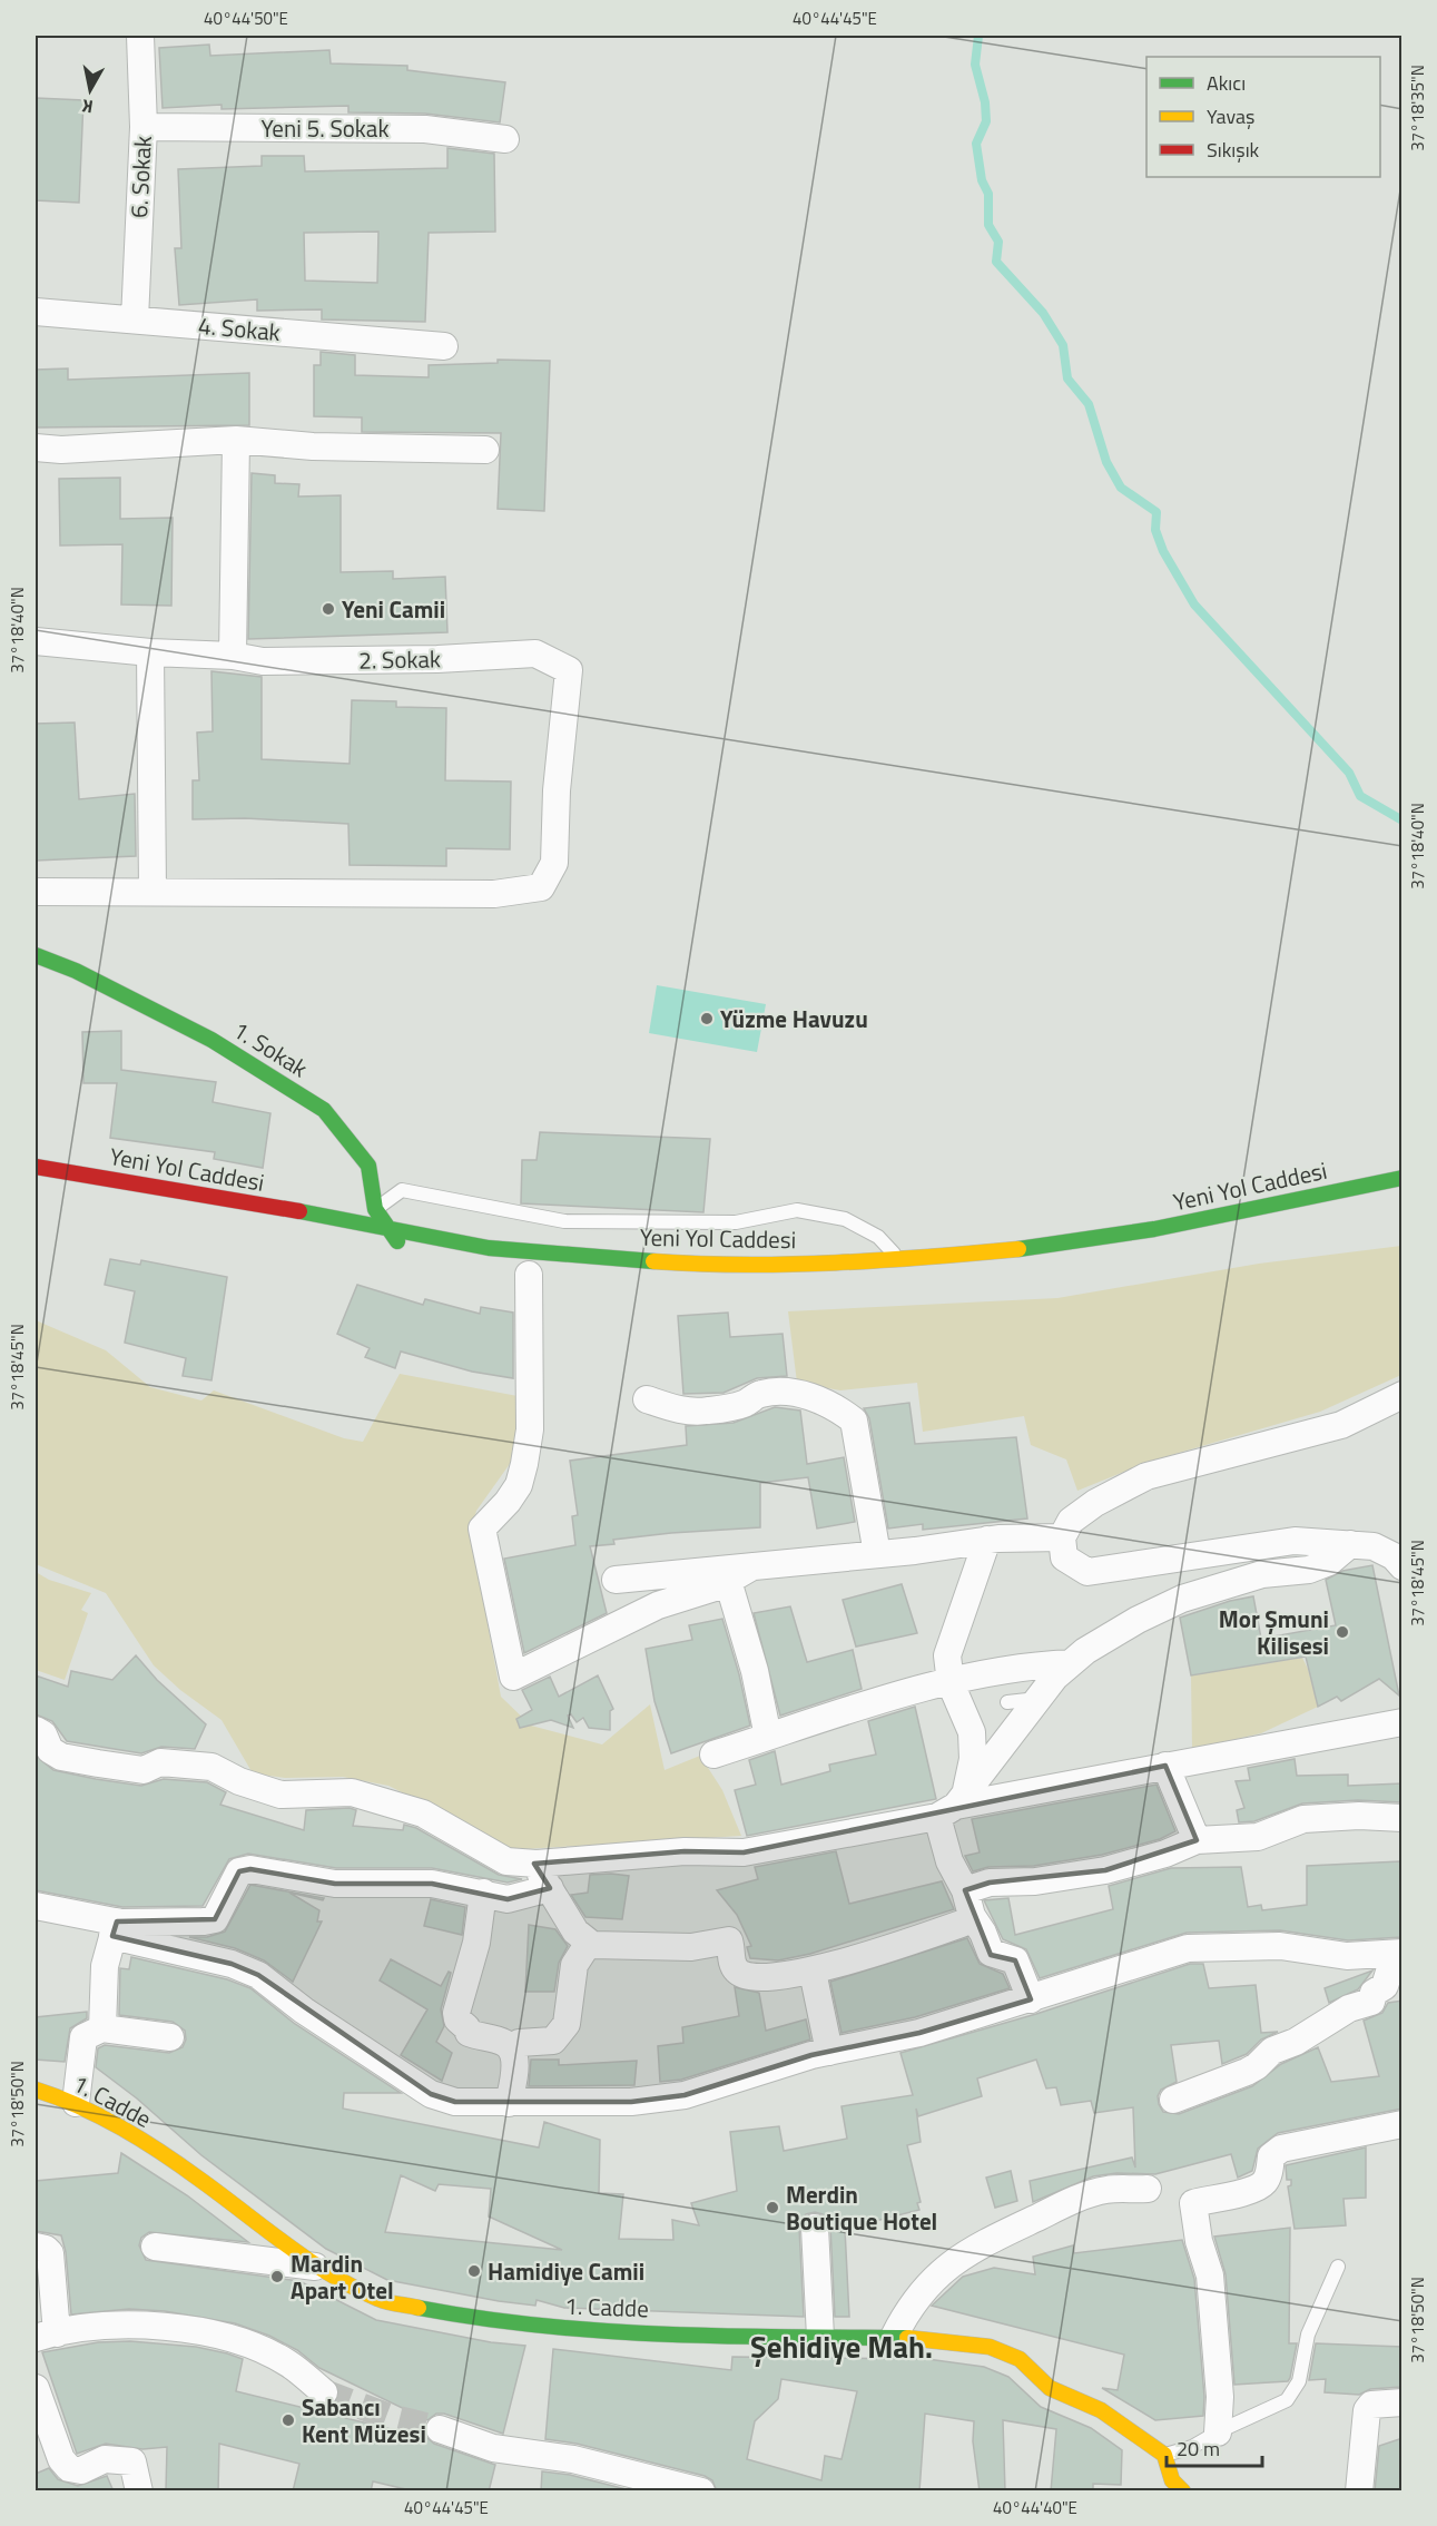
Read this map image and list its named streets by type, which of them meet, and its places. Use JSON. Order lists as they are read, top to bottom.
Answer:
{
  "streets": {
    "main road": ["1. Sokak", "Yeni Yol Caddesi", "1. Cadde"],
    "street": [
      "Yeni 5. Sokak",
      "6. Sokak",
      "4. Sokak",
      "2. Sokak"
    ]
  },
  "crossings": [
    ["Yeni 5. Sokak", "6. Sokak"],
    ["6. Sokak", "4. Sokak"],
    ["1. Sokak", "Yeni Yol Caddesi"]
  ],
  "districts": ["Şehidiye Mah."],
  "places": [
    "Yeni Camii",
    "Yüzme Havuzu",
    "Mor Şmuni Kilisesi",
    "Merdin Boutique Hotel",
    "Hamidiye Camii",
    "Mardin Apart Otel",
    "Sabancı Kent Müzesi"
  ],
  "legend": ["Akıcı", "Yavaş", "Sıkışık"],
  "scale_bar": "20 m",
  "north": "bottom",
  "coordinates": [
    "40°44'50\"E",
    "40°44'45\"E",
    "37°18'35\"N",
    "37°18'40\"N",
    "37°18'45\"N",
    "37°18'50\"N",
    "40°44'40\"E"
  ]
}
